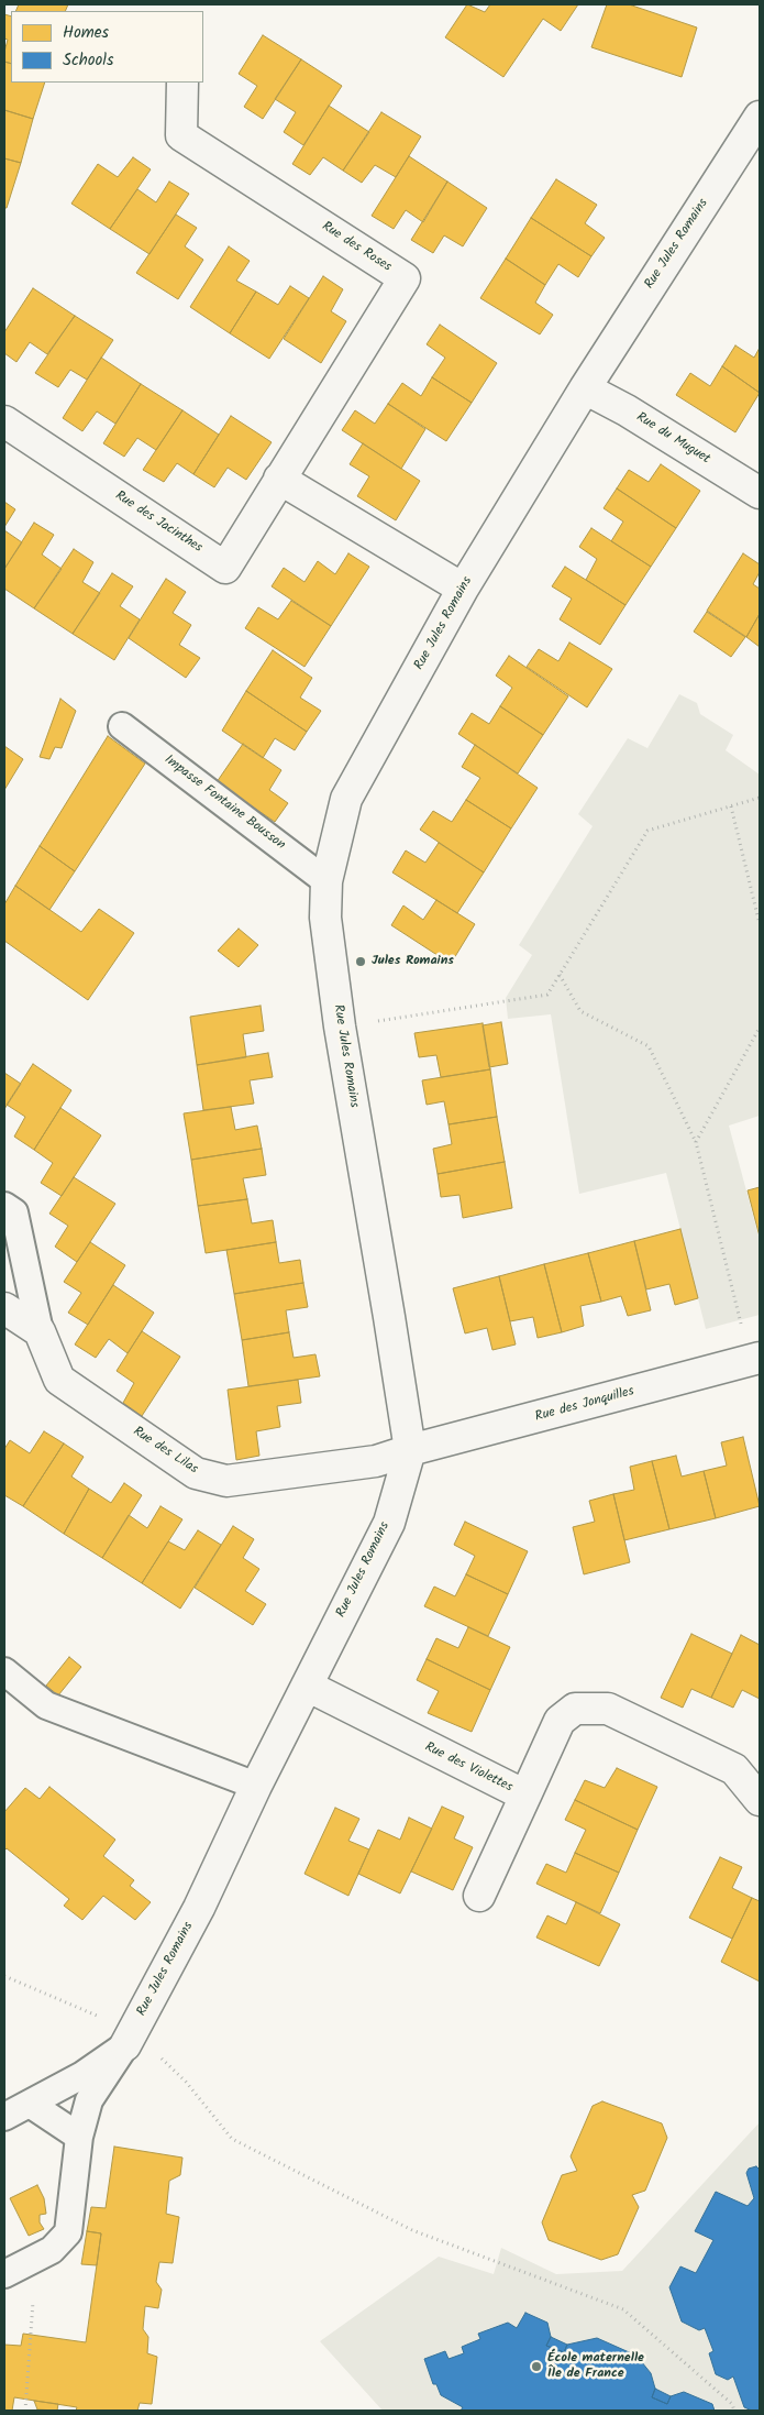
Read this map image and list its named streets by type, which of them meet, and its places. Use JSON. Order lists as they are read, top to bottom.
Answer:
{
  "streets": {
    "street": [
      "Rue Jules Romains",
      "Rue des Roses",
      "Rue du Muguet",
      "Rue des Jacinthes",
      "Rue des Jonquilles",
      "Rue des Lilas",
      "Rue des Violettes"
    ],
    "lane": ["Impasse Fontaine Bousson"]
  },
  "crossings": [
    ["Rue Jules Romains", "Rue du Muguet"],
    ["Rue Jules Romains", "Impasse Fontaine Bousson"],
    ["Rue Jules Romains", "Rue des Jonquilles"],
    ["Rue Jules Romains", "Rue des Lilas"],
    ["Rue Jules Romains", "Rue des Violettes"],
    ["Rue des Roses", "Rue des Jacinthes"],
    ["Rue des Jonquilles", "Rue des Lilas"]
  ],
  "places": ["Jules Romains", "École maternelle Île de France"],
  "legend": ["Homes", "Schools"]
}
